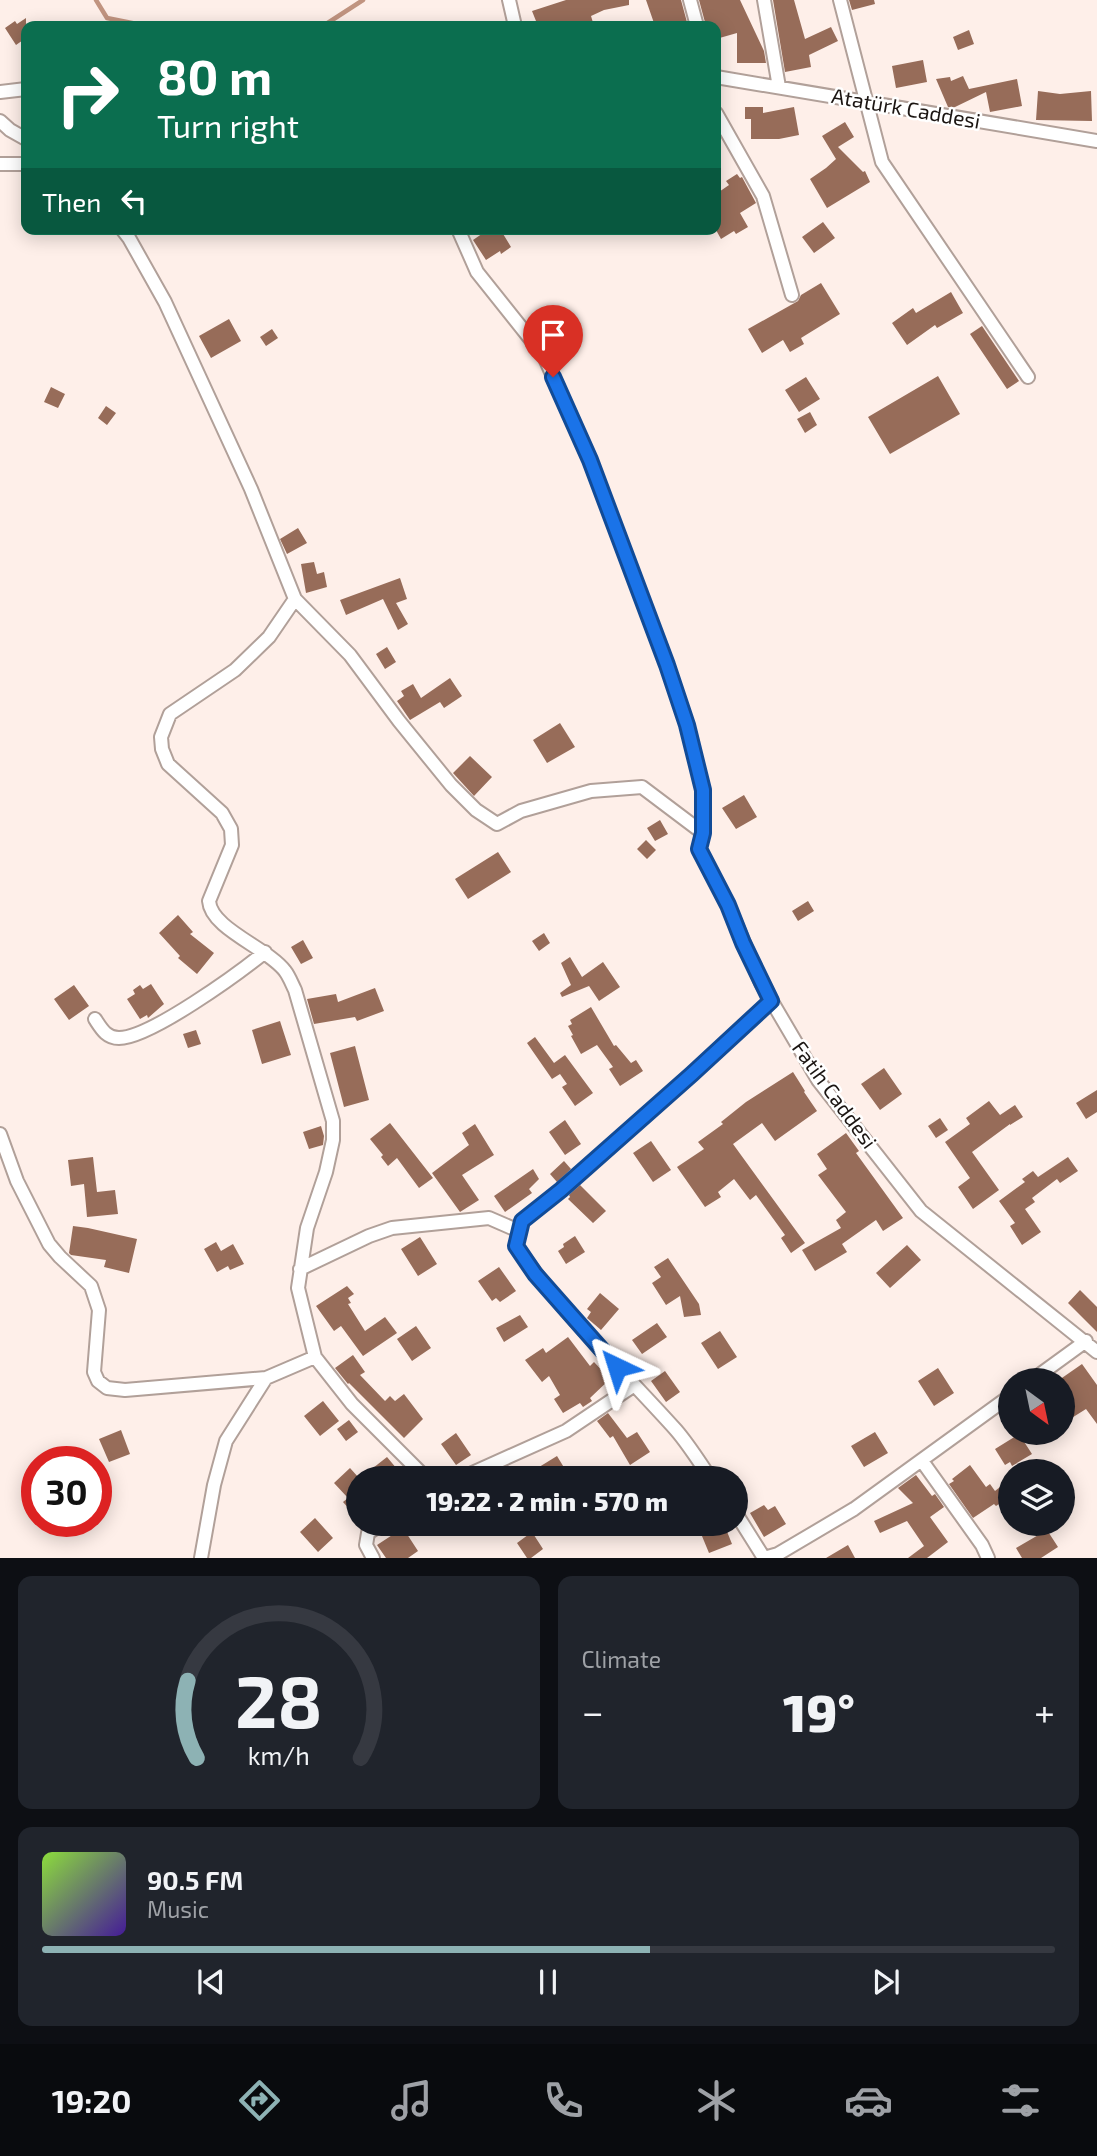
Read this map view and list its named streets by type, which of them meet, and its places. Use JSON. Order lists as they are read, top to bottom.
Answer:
{
  "streets": {
    "street": ["Atatürk Caddesi", "Fatih Caddesi"]
  },
  "north": "bottom right",
  "page": {
    "turn": ["80 m", "Turn right"],
    "then": "Then",
    "limit": "30",
    "trip": "19:22 · 2 min · 570 m",
    "tile": "Climate",
    "heat": ["−", "19°", "+"],
    "song": ["90.5 FM", "Music"],
    "tabs": "19:20",
    "gauge": ["28", "km/h"]
  }
}
